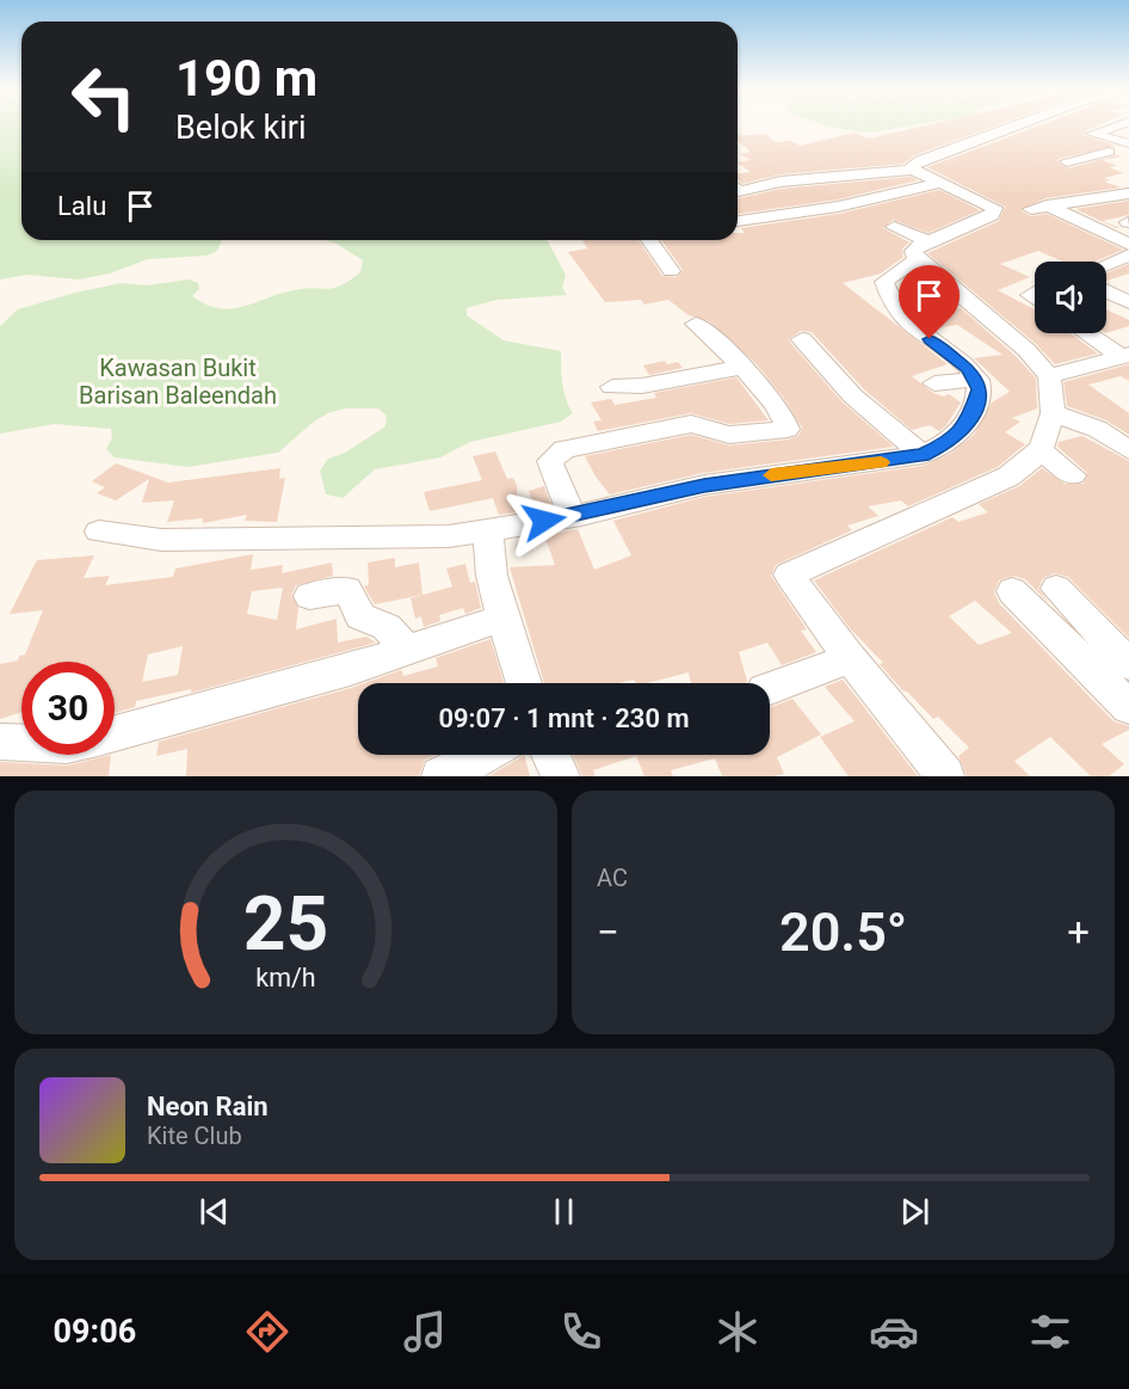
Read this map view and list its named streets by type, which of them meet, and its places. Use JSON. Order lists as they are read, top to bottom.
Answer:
{
  "parks": ["Kawasan Bukit Barisan Baleendah"],
  "page": {
    "turn": ["190 m", "Belok kiri"],
    "then": "Lalu",
    "limit": "30",
    "trip": "09:07 · 1 mnt · 230 m",
    "tile": "AC",
    "heat": ["−", "20.5°", "+"],
    "song": ["Neon Rain", "Kite Club"],
    "tabs": "09:06",
    "gauge": ["25", "km/h"]
  }
}
